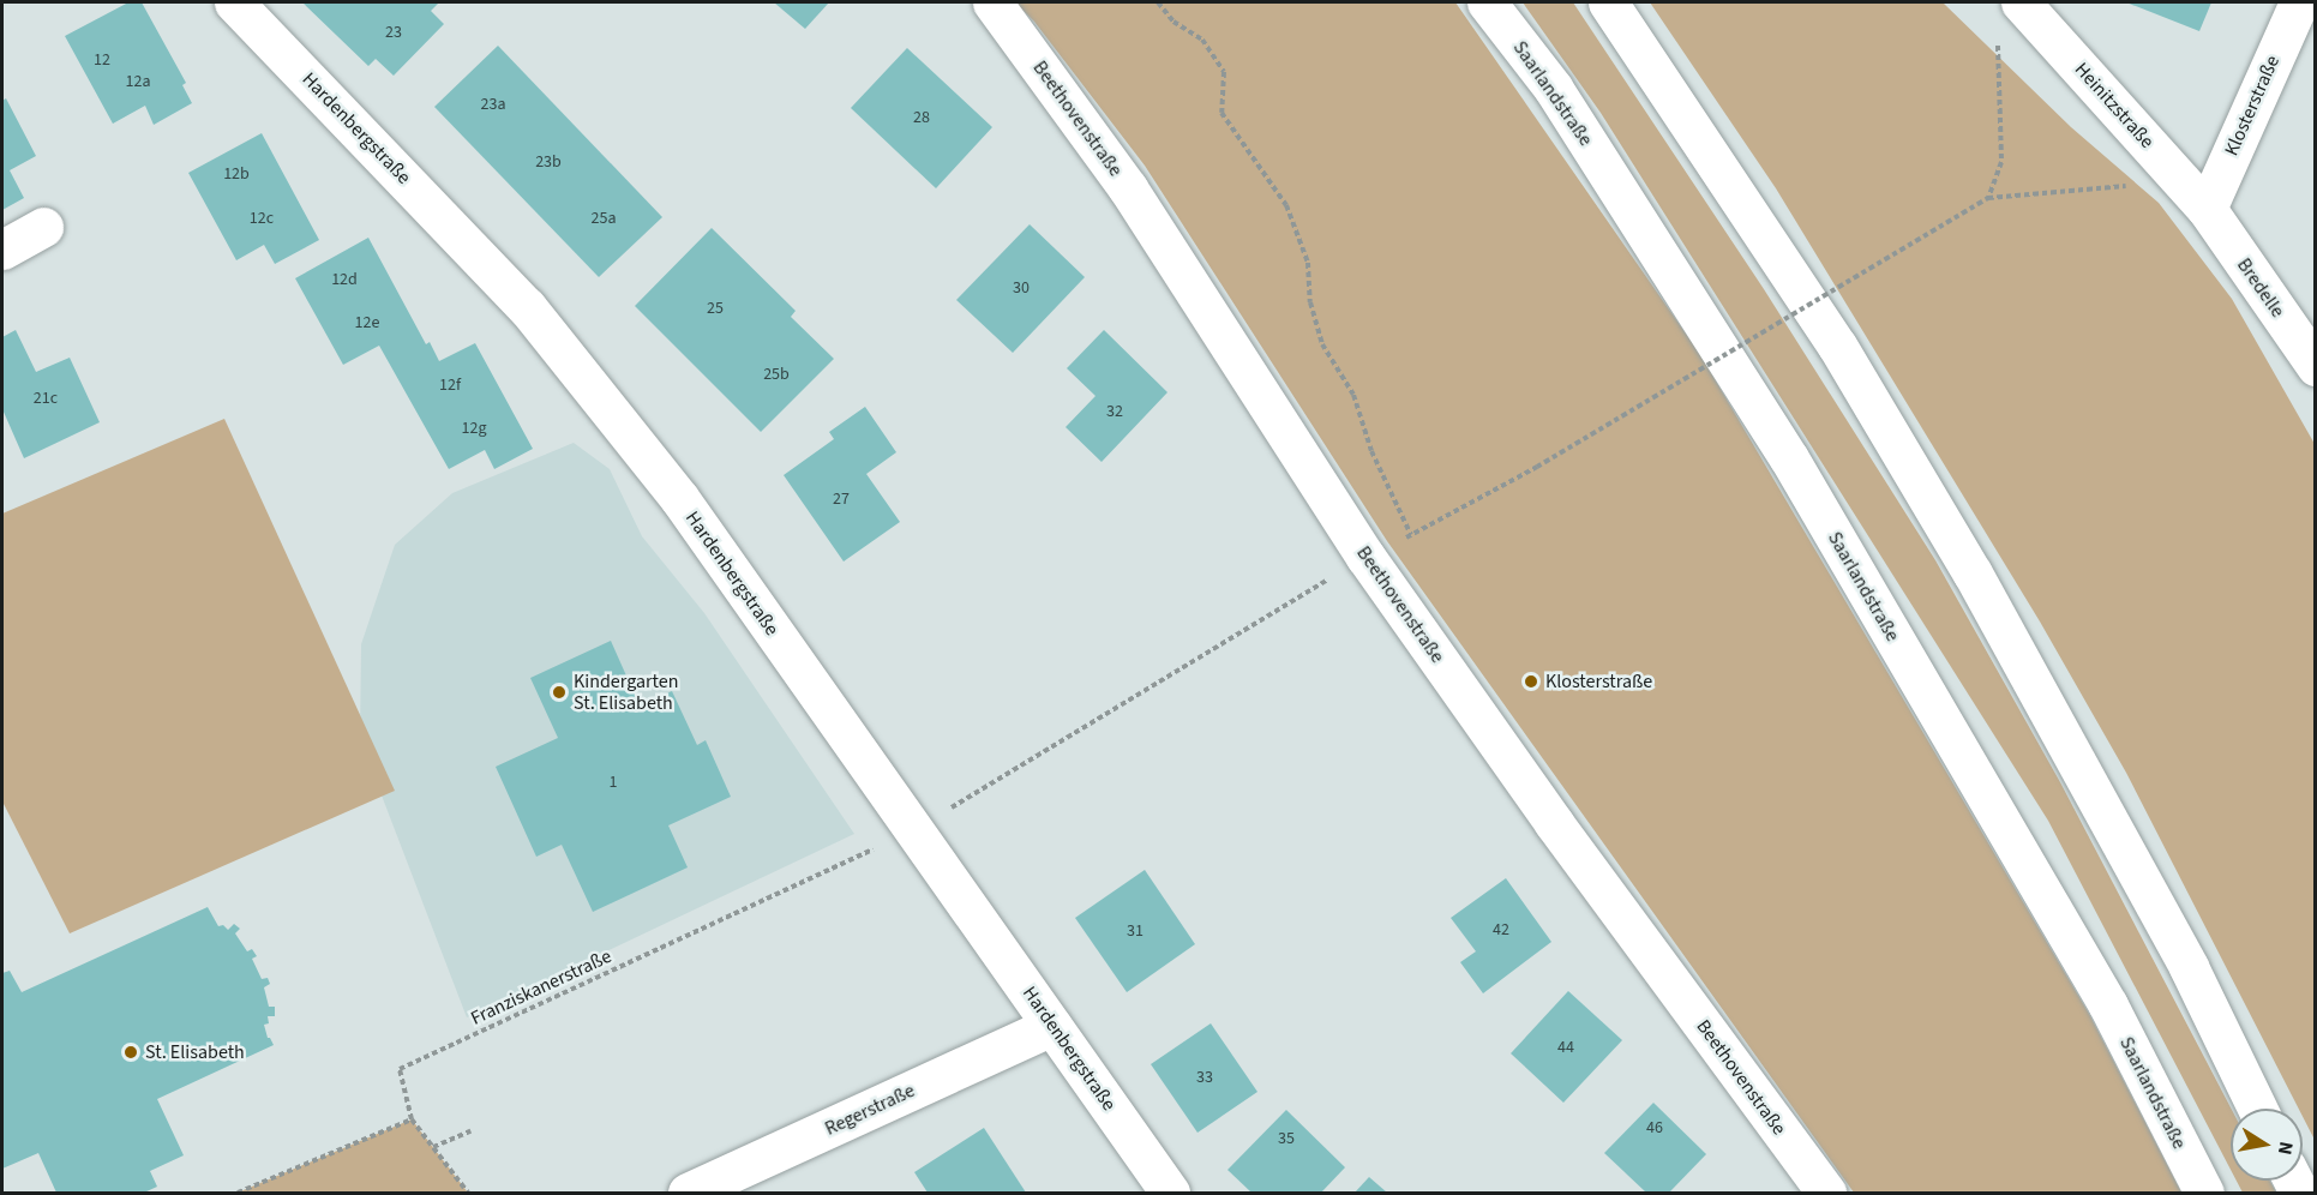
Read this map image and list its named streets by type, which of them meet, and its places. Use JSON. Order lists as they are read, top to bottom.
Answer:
{
  "streets": {
    "main road": [
      "Saarlandstraße",
      "Heinitzstraße",
      "Klosterstraße",
      "Beethovenstraße",
      "Hardenbergstraße",
      "Bredelle",
      "Regerstraße"
    ],
    "path": ["Franziskanerstraße"]
  },
  "crossings": [
    ["Heinitzstraße", "Klosterstraße"],
    ["Heinitzstraße", "Bredelle"],
    ["Klosterstraße", "Bredelle"],
    ["Hardenbergstraße", "Franziskanerstraße"],
    ["Hardenbergstraße", "Regerstraße"]
  ],
  "places": ["Klosterstraße", "Kindergarten St. Elisabeth", "St. Elisabeth"],
  "house_numbers": [
    "23",
    "12",
    "12a",
    "23a",
    "28",
    "23b",
    "12b",
    "12c",
    "25a",
    "12d",
    "30",
    "25",
    "12e",
    "25b",
    "12f",
    "21c",
    "32",
    "12g",
    "27",
    "1",
    "42",
    "31",
    "44",
    "33",
    "46",
    "35"
  ],
  "north": "right"
}
